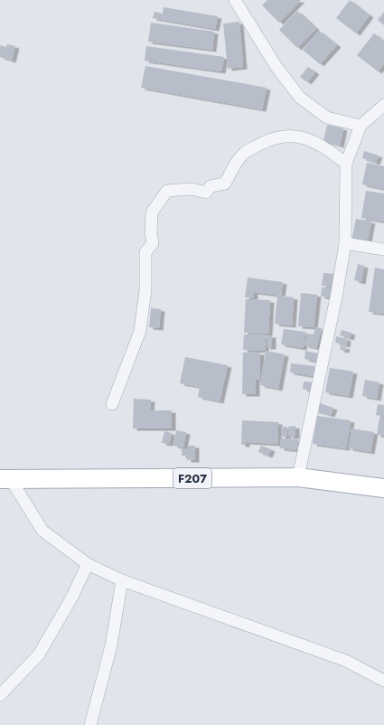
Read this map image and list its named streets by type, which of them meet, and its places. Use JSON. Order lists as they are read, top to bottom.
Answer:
{
  "streets": {
    "main road": ["F207"]
  }
}
